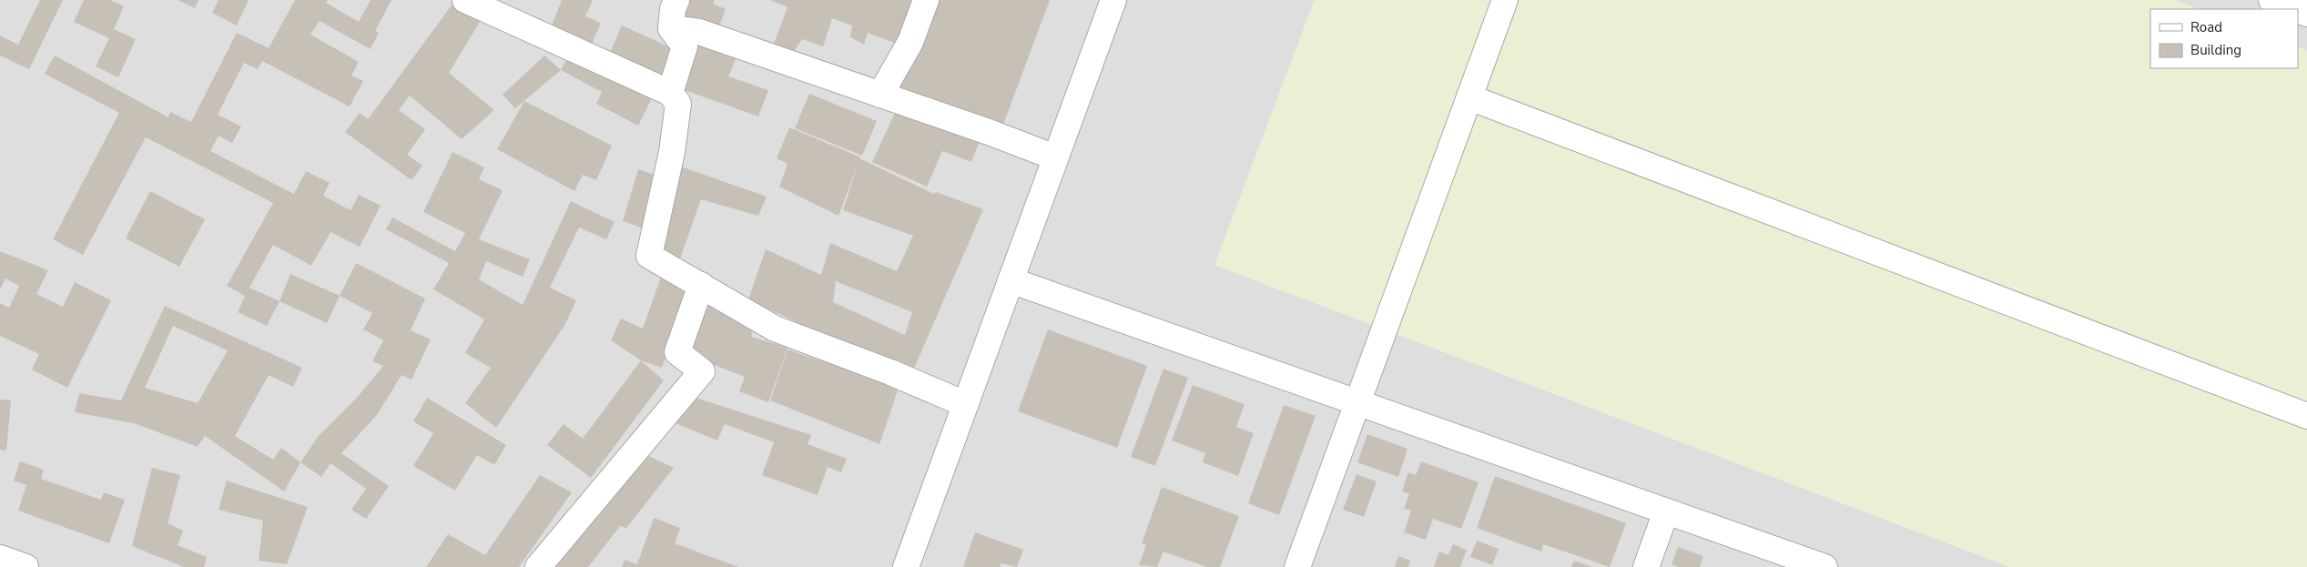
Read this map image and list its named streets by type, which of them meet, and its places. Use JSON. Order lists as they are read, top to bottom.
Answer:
{
  "legend": ["Road", "Building"]
}
